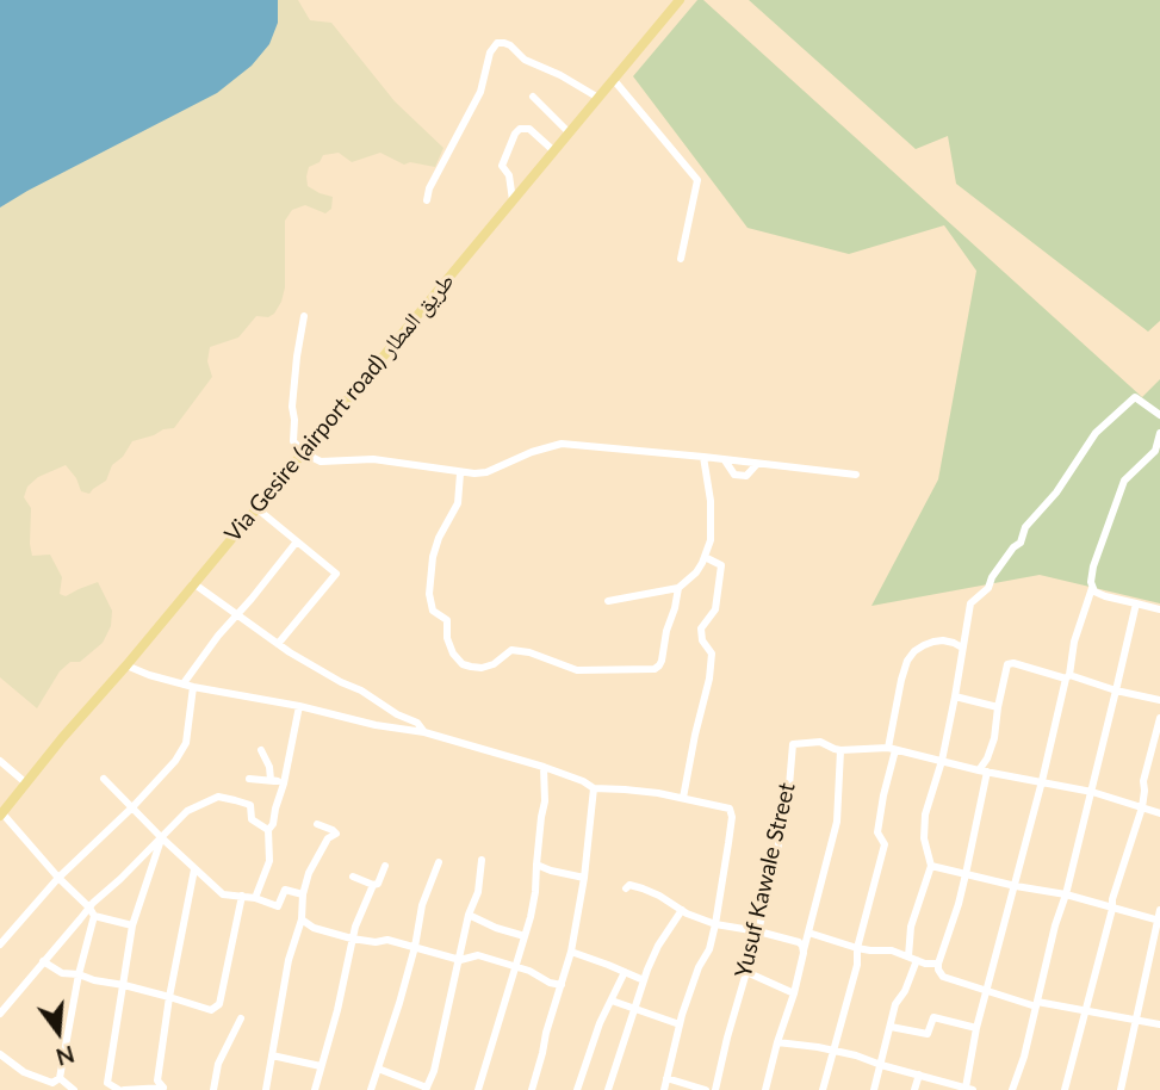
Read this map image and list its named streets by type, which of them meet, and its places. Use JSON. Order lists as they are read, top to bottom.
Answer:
{
  "streets": {
    "main road": ["Via Gesire (airport road) طريق المطار"],
    "street": ["Yusuf Kawale Street"]
  },
  "north": "bottom"
}
